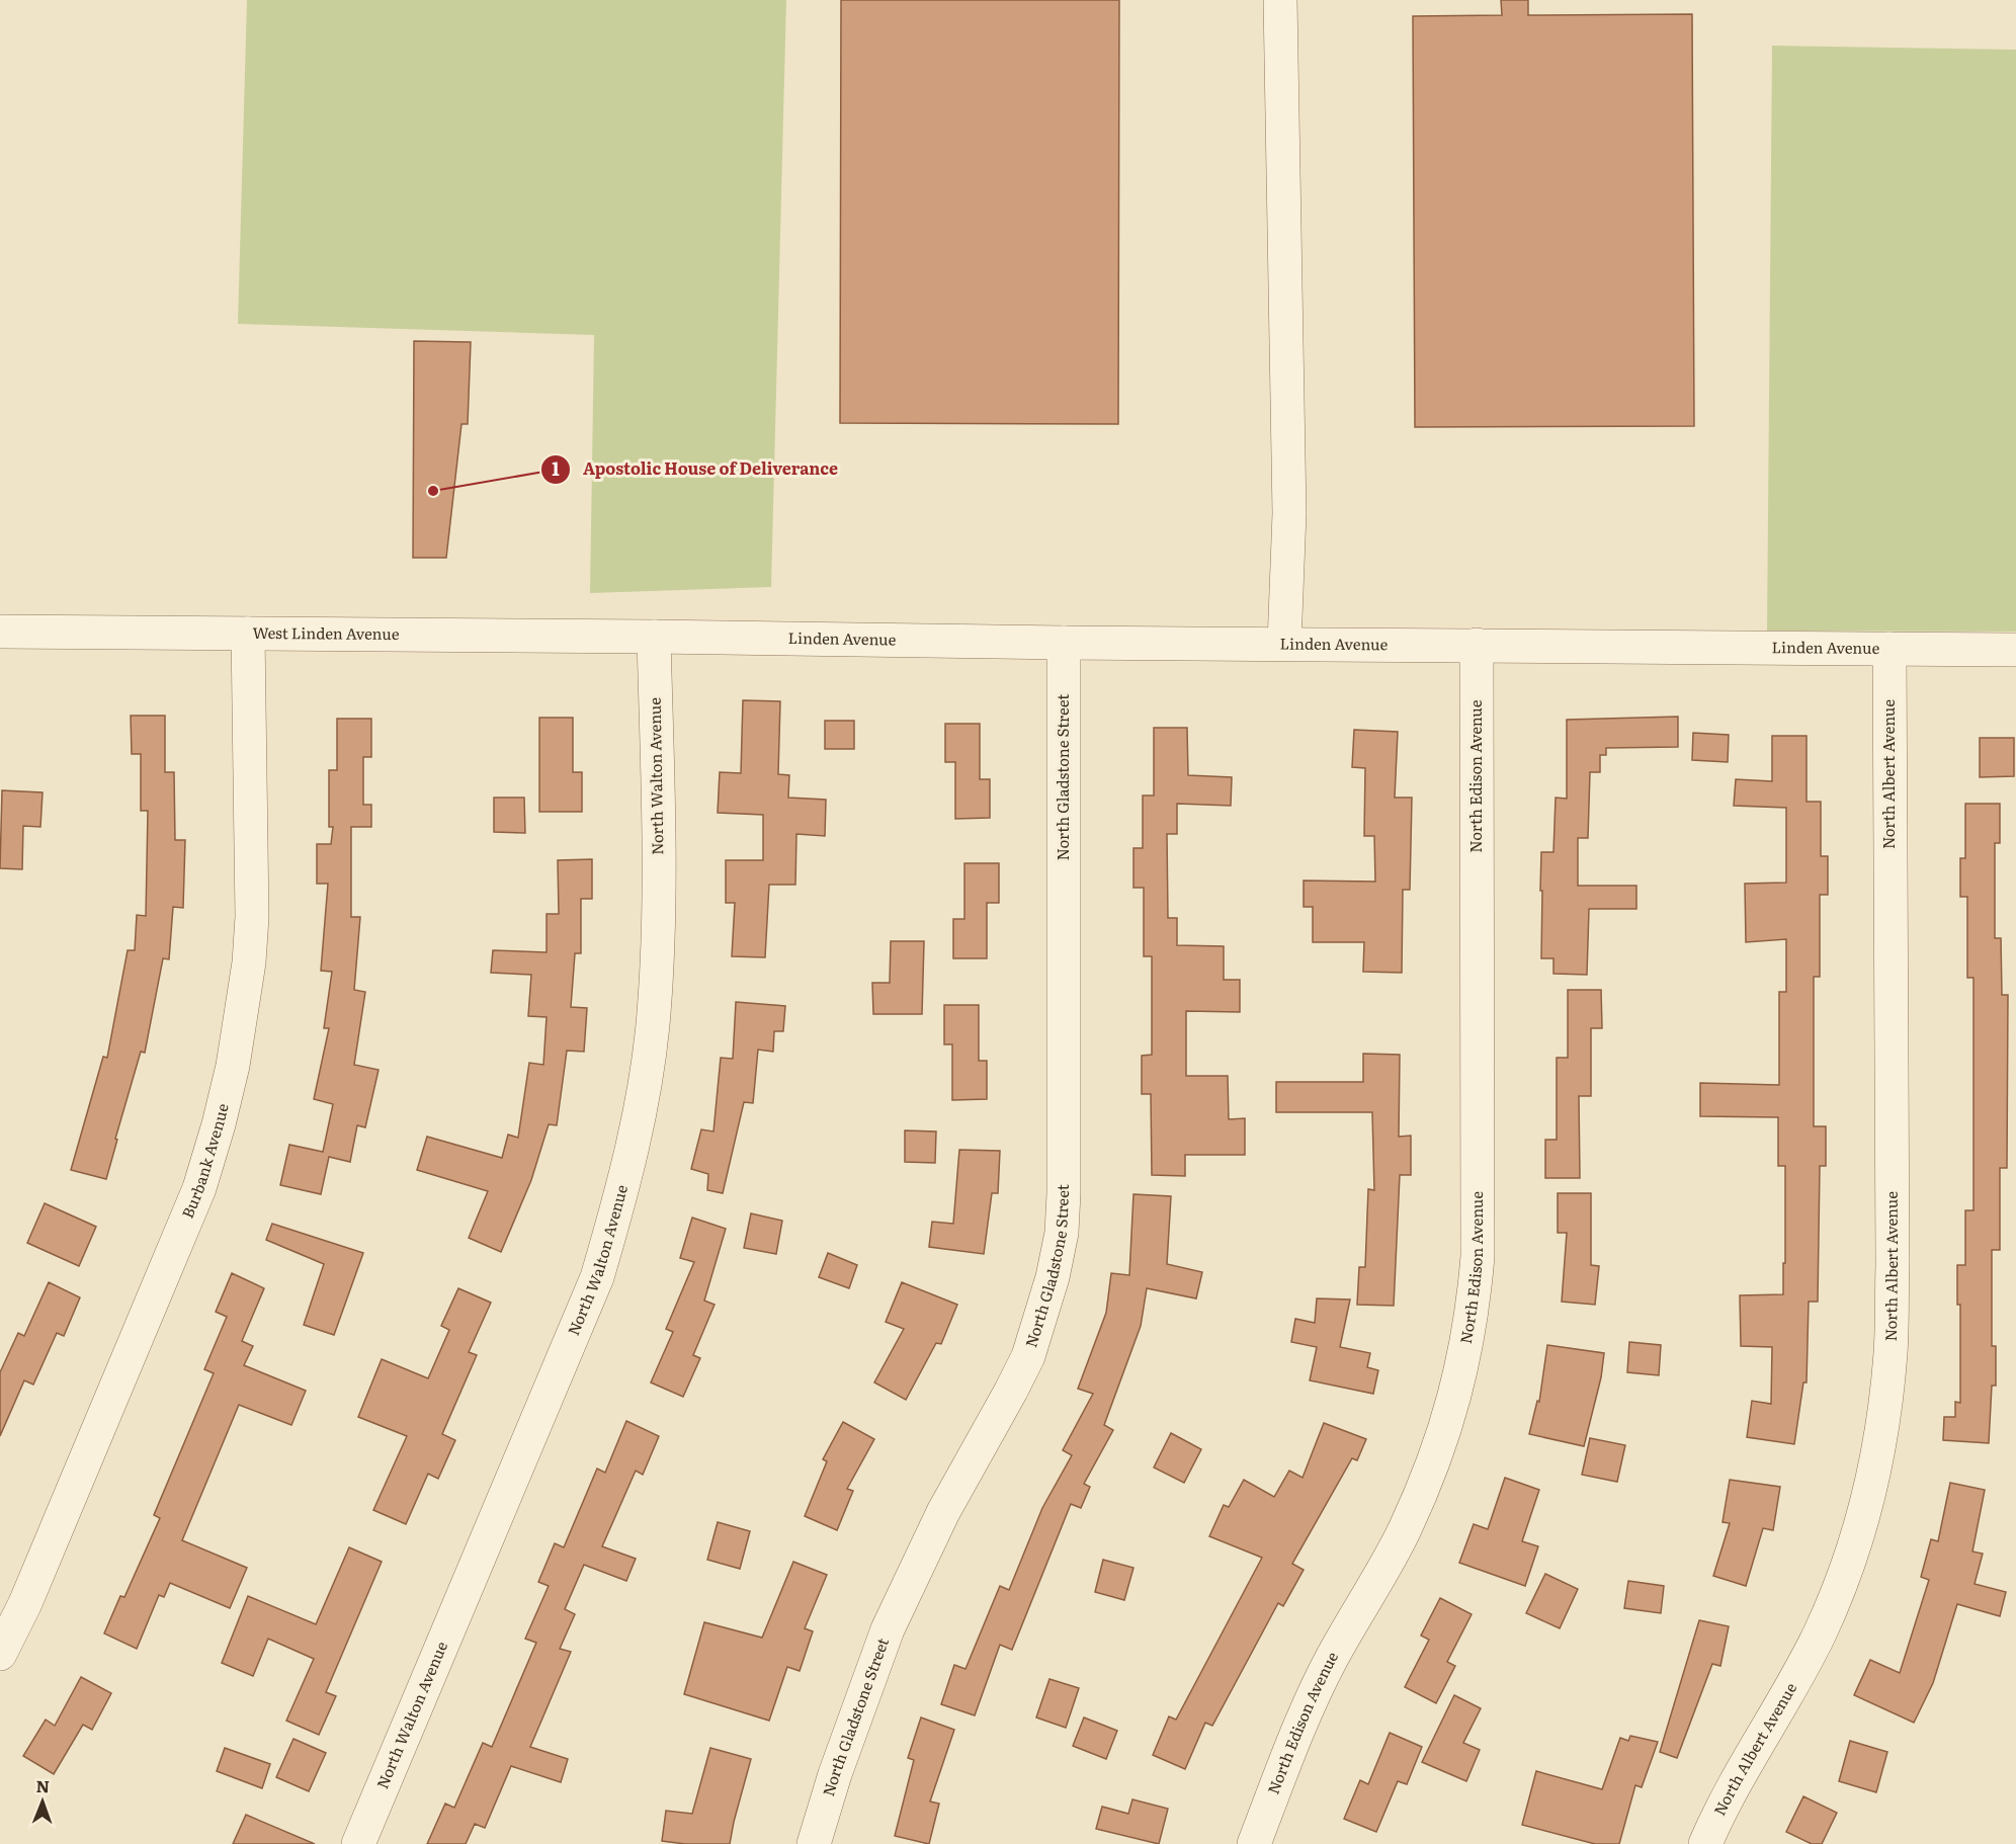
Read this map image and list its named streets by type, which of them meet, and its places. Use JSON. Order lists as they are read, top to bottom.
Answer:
{
  "streets": {
    "street": [
      "West Linden Avenue",
      "Linden Avenue",
      "North Albert Avenue",
      "North Walton Avenue",
      "North Edison Avenue",
      "North Gladstone Street",
      "Burbank Avenue"
    ]
  },
  "crossings": [
    ["West Linden Avenue", "Linden Avenue"],
    ["West Linden Avenue", "North Walton Avenue"],
    ["West Linden Avenue", "Burbank Avenue"],
    ["Linden Avenue", "North Albert Avenue"],
    ["Linden Avenue", "North Walton Avenue"],
    ["Linden Avenue", "North Edison Avenue"],
    ["Linden Avenue", "North Gladstone Street"]
  ],
  "places": ["Apostolic House of Deliverance"],
  "north": "top"
}
